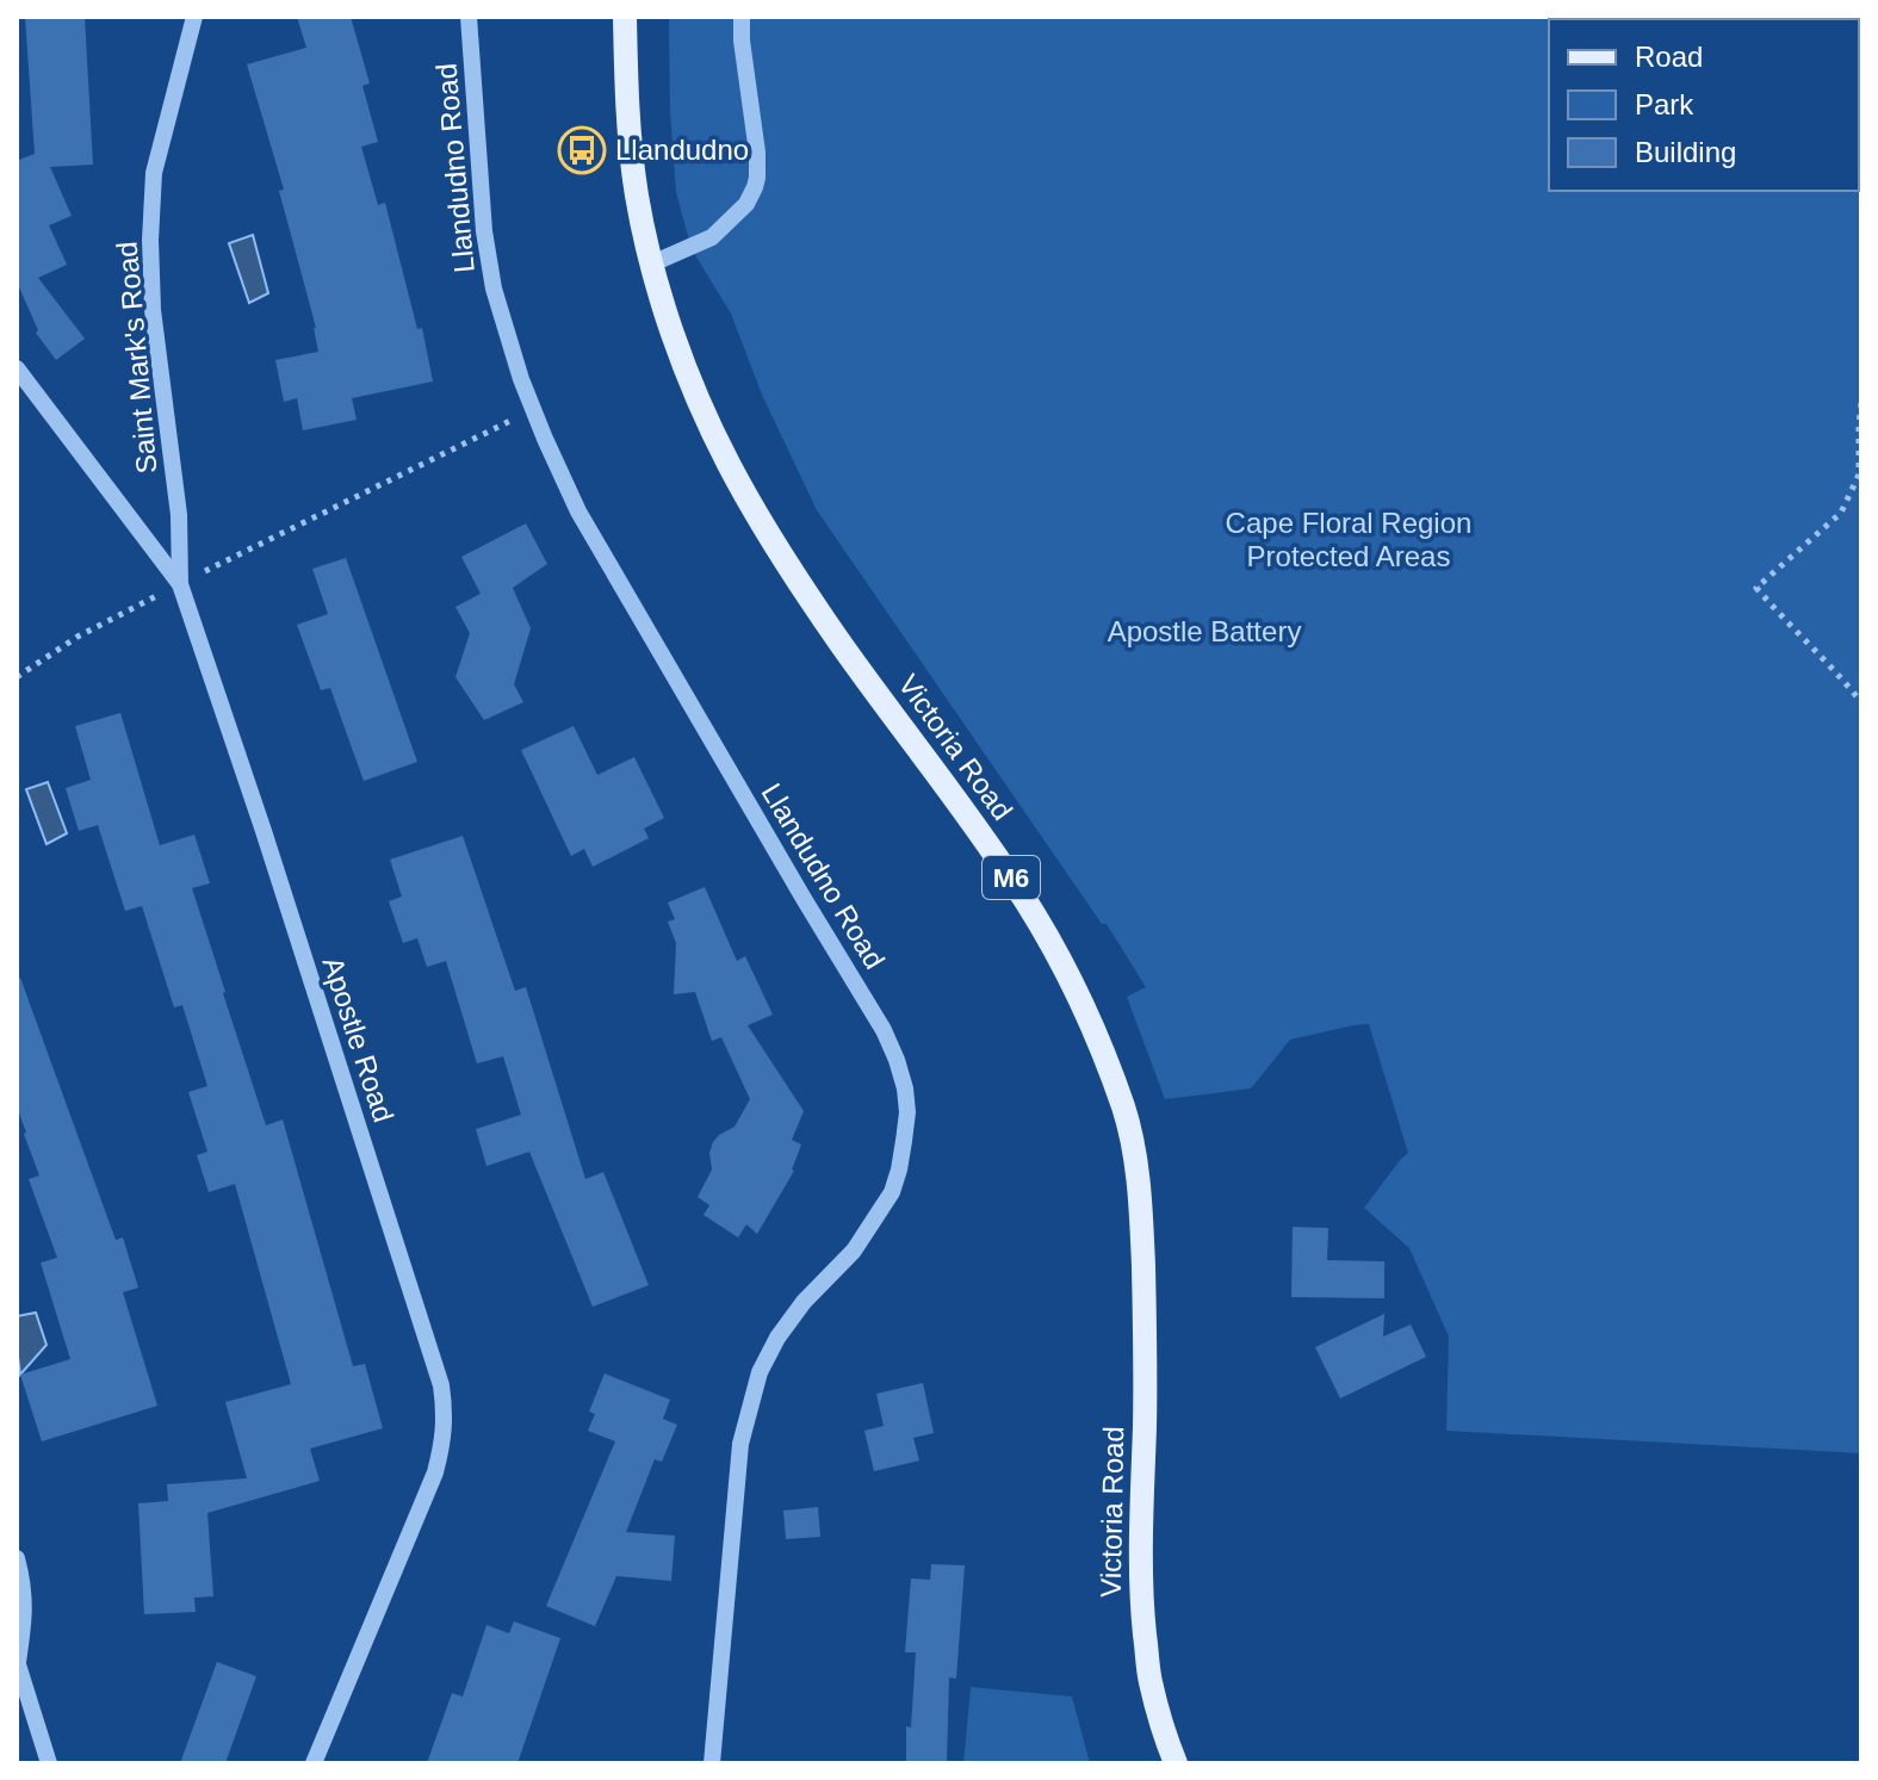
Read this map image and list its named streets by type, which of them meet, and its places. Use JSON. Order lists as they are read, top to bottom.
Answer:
{
  "streets": {
    "main road": ["Victoria Road", "M6"],
    "street": ["Llandudno Road", "Saint Mark's Road", "Apostle Road"]
  },
  "crossings": [
    ["Saint Mark's Road", "Apostle Road"]
  ],
  "parks": ["Cape Floral Region Protected Areas", "Apostle Battery"],
  "places": {
    "bus stop": ["Llandudno"]
  },
  "legend": ["Road", "Park", "Building"]
}
